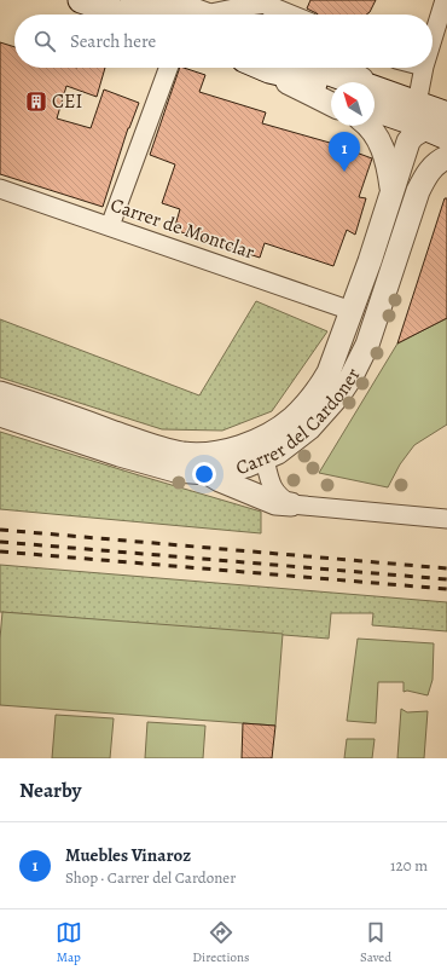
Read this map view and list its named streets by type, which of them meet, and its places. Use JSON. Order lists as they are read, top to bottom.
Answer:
{
  "streets": {
    "street": ["Carrer de Montclar", "Carrer del Cardoner"]
  },
  "crossings": [
    ["Carrer de Montclar", "Carrer del Cardoner"]
  ],
  "places": {
    "building": ["CEI"]
  },
  "north": "top left",
  "page": {
    "search": "Search here",
    "pins": "1",
    "heading": "Nearby",
    "list": [
      {
        "mark": "1",
        "name": "Muebles Vinaroz",
        "note": "Shop · Carrer del Cardoner",
        "value": "120 m"
      }
    ],
    "nav": ["Map", "Directions", "Saved"]
  }
}
